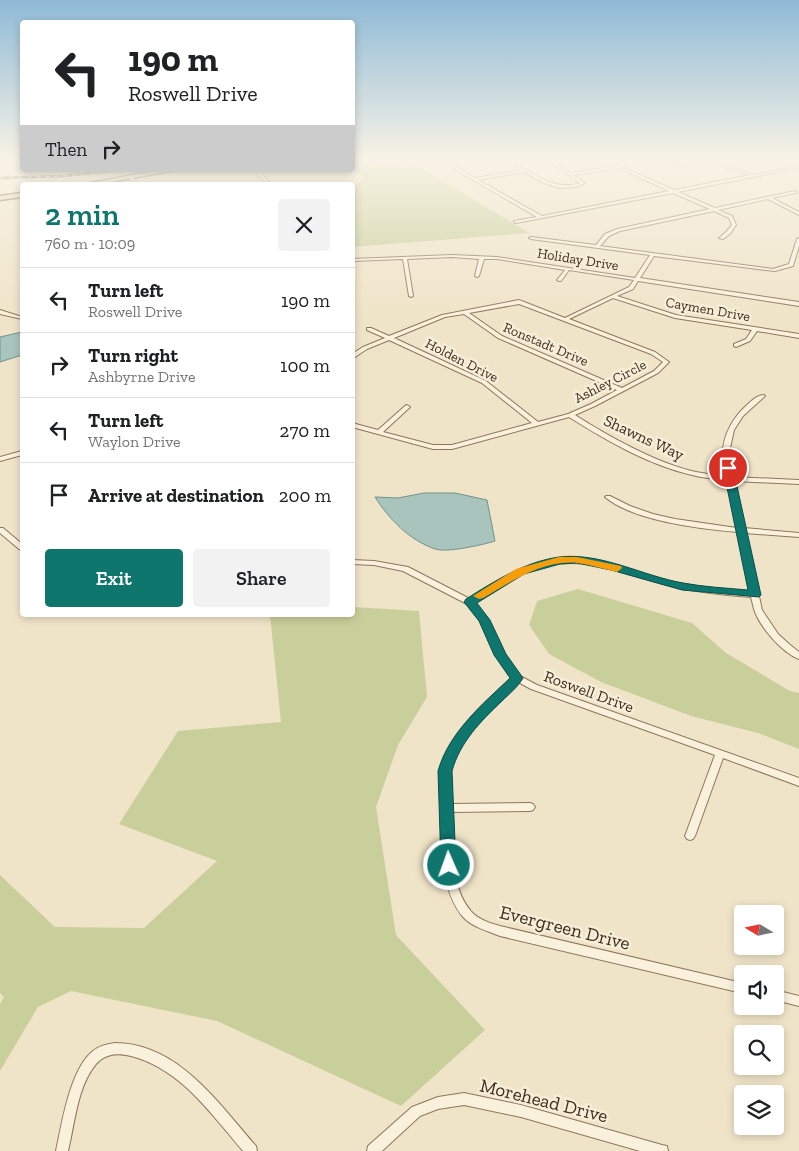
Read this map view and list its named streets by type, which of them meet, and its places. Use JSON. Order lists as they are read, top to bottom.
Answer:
{
  "streets": {
    "street": [
      "Holiday Drive",
      "Caymen Drive",
      "Ronstadt Drive",
      "Holden Drive",
      "Ashley Circle",
      "Shawns Way",
      "Roswell Drive",
      "Evergreen Drive",
      "Morehead Drive"
    ]
  },
  "crossings": [
    ["Ronstadt Drive", "Ashley Circle"],
    ["Holden Drive", "Ashley Circle"],
    ["Ashley Circle", "Shawns Way"],
    ["Roswell Drive", "Evergreen Drive"]
  ],
  "north": "left",
  "page": {
    "turn": ["190 m", "Roswell Drive"],
    "then": "Then",
    "heading": ["2 min", "760 m · 10:09"],
    "list": [
      {
        "name": "Turn left",
        "note": "Roswell Drive",
        "value": "190 m"
      },
      {
        "name": "Turn right",
        "note": "Ashbyrne Drive",
        "value": "100 m"
      },
      {
        "name": "Turn left",
        "note": "Waylon Drive",
        "value": "270 m"
      },
      {
        "name": "Arrive at destination",
        "value": "200 m"
      }
    ],
    "buttons": ["Exit", "Share"]
  }
}
